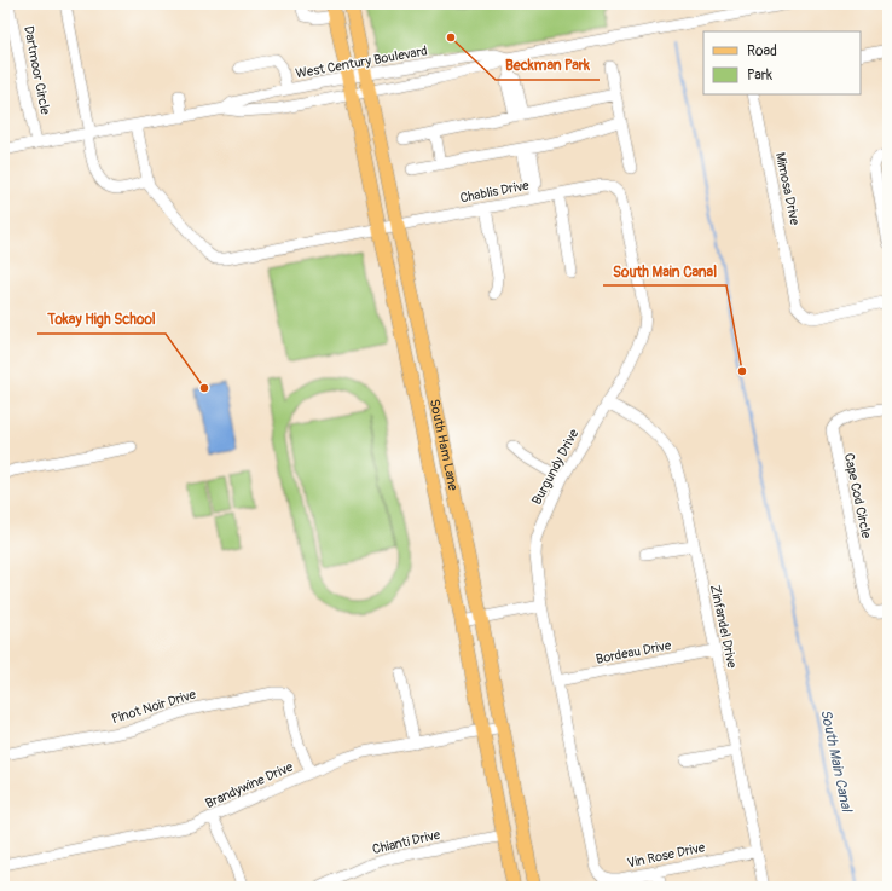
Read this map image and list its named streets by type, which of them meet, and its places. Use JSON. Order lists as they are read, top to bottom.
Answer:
{
  "streets": {
    "main road": ["South Ham Lane"],
    "street": [
      "West Century Boulevard",
      "Dartmoor Circle",
      "Mimosa Drive",
      "Chablis Drive",
      "Burgundy Drive",
      "Cape Cod Circle",
      "Zinfandel Drive",
      "Bordeau Drive",
      "Pinot Noir Drive",
      "Brandywine Drive",
      "Chianti Drive",
      "Vin Rose Drive"
    ]
  },
  "crossings": [
    ["West Century Boulevard", "Dartmoor Circle"],
    ["West Century Boulevard", "South Ham Lane"],
    ["Chablis Drive", "South Ham Lane"],
    ["Chablis Drive", "Burgundy Drive"],
    ["South Ham Lane", "Brandywine Drive"],
    ["South Ham Lane", "Chianti Drive"],
    ["Burgundy Drive", "Zinfandel Drive"],
    ["Burgundy Drive", "Bordeau Drive"],
    ["Burgundy Drive", "Vin Rose Drive"],
    ["Zinfandel Drive", "Bordeau Drive"],
    ["Zinfandel Drive", "Vin Rose Drive"],
    ["Pinot Noir Drive", "Brandywine Drive"]
  ],
  "water": ["South Main Canal"],
  "places": ["Beckman Park", "South Main Canal", "Tokay High School"],
  "legend": ["Road", "Park"]
}
